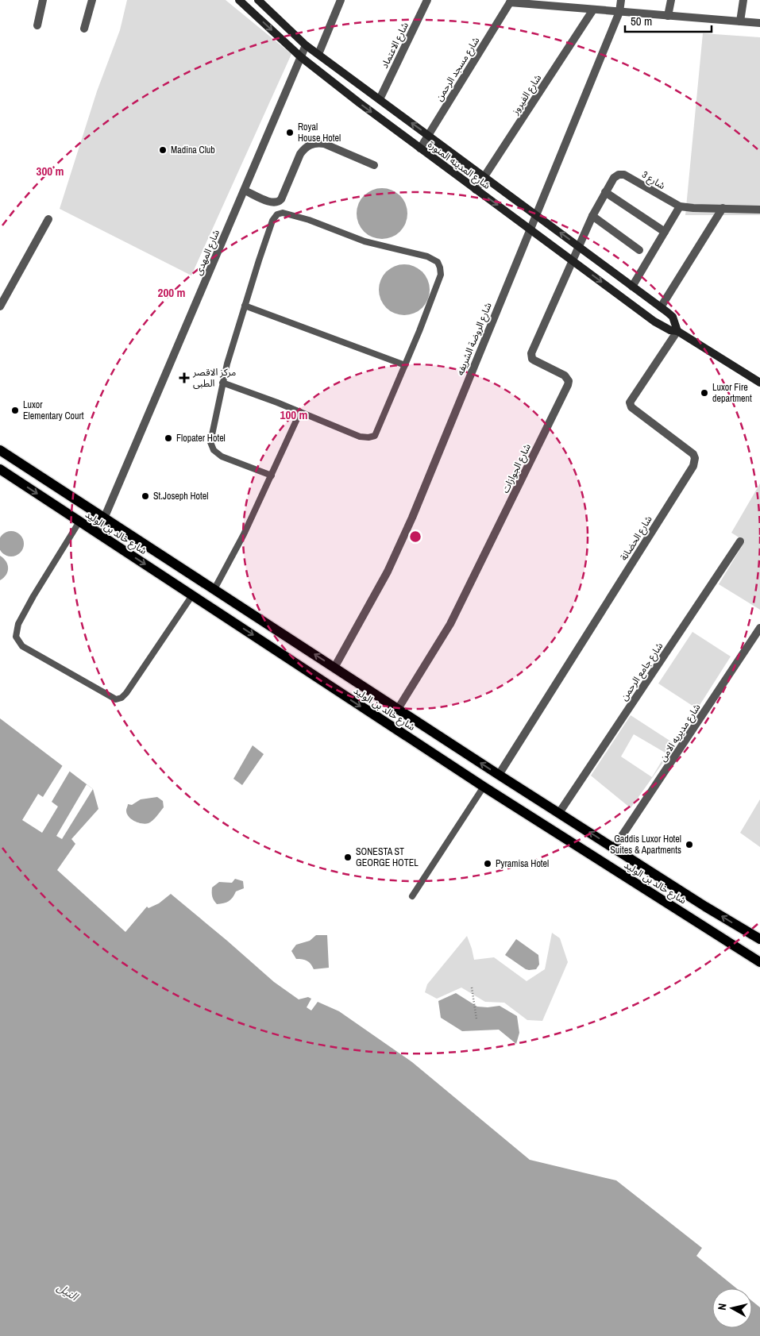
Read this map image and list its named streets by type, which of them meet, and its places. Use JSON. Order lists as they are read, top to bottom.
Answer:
{
  "streets": {
    "main road": ["شارع المدينه المنورة", "شارع خالد بن الوليد"],
    "street": [
      "شارع الاعتماد",
      "شارع مسجد الرحمن",
      "شارع الفيروز",
      "شارع 3",
      "شارع المهدى",
      "شارع الروضة الشريفه",
      "شارع الجوازات",
      "شارع الحضانة",
      "شارع جامع الرحمن",
      "شارع مديريه الامن"
    ]
  },
  "crossings": [
    ["شارع الاعتماد", "شارع المدينه المنورة"],
    ["شارع مسجد الرحمن", "شارع المدينه المنورة"],
    ["شارع الفيروز", "شارع المدينه المنورة"],
    ["شارع المدينه المنورة", "شارع 3"],
    ["شارع المدينه المنورة", "شارع المهدى"],
    ["شارع المدينه المنورة", "شارع الروضة الشريفه"],
    ["شارع المدينه المنورة", "شارع الجوازات"],
    ["شارع المدينه المنورة", "شارع الحضانة"],
    ["شارع 3", "شارع الجوازات"],
    ["شارع المهدى", "شارع خالد بن الوليد"],
    ["شارع الروضة الشريفه", "شارع خالد بن الوليد"],
    ["شارع الجوازات", "شارع خالد بن الوليد"],
    ["شارع خالد بن الوليد", "شارع الحضانة"],
    ["شارع خالد بن الوليد", "شارع جامع الرحمن"],
    ["شارع خالد بن الوليد", "شارع مديريه الامن"]
  ],
  "water": ["النيل"],
  "places": {
    "other": [
      "Royal House Hotel",
      "Madina Club",
      "Luxor Fire department",
      "Luxor Elementary Court",
      "Flopater Hotel",
      "St.Joseph Hotel",
      "Gaddis Luxor Hotel Suites & Apartments",
      "SONESTA ST GEORGE HOTEL",
      "Pyramisa Hotel"
    ],
    "health": ["مركز الاقصر الطبى"]
  },
  "scale_bar": "50 m",
  "north": "left",
  "rings": ["300 m", "200 m", "100 m"]
}
